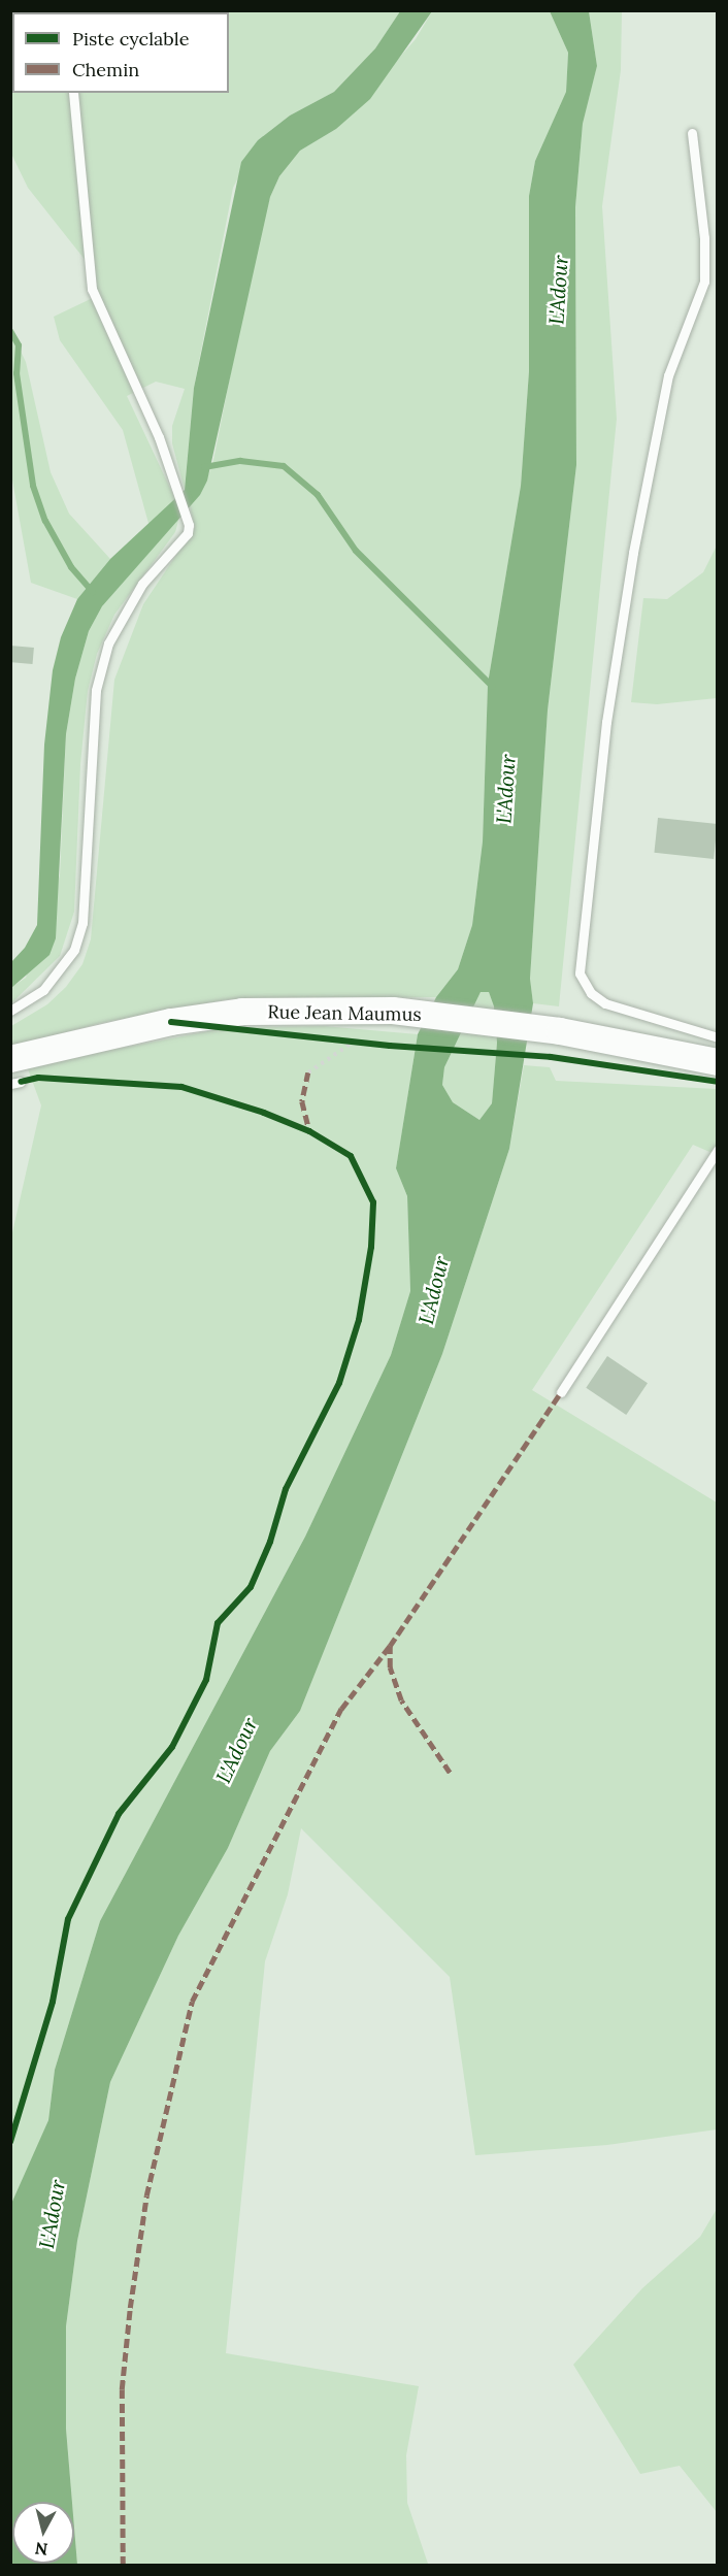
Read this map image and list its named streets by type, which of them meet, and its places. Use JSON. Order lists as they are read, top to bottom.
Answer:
{
  "streets": {
    "main road": ["Rue Jean Maumus"]
  },
  "water": ["L'Adour"],
  "legend": ["Piste cyclable", "Chemin"],
  "north": "bottom"
}
